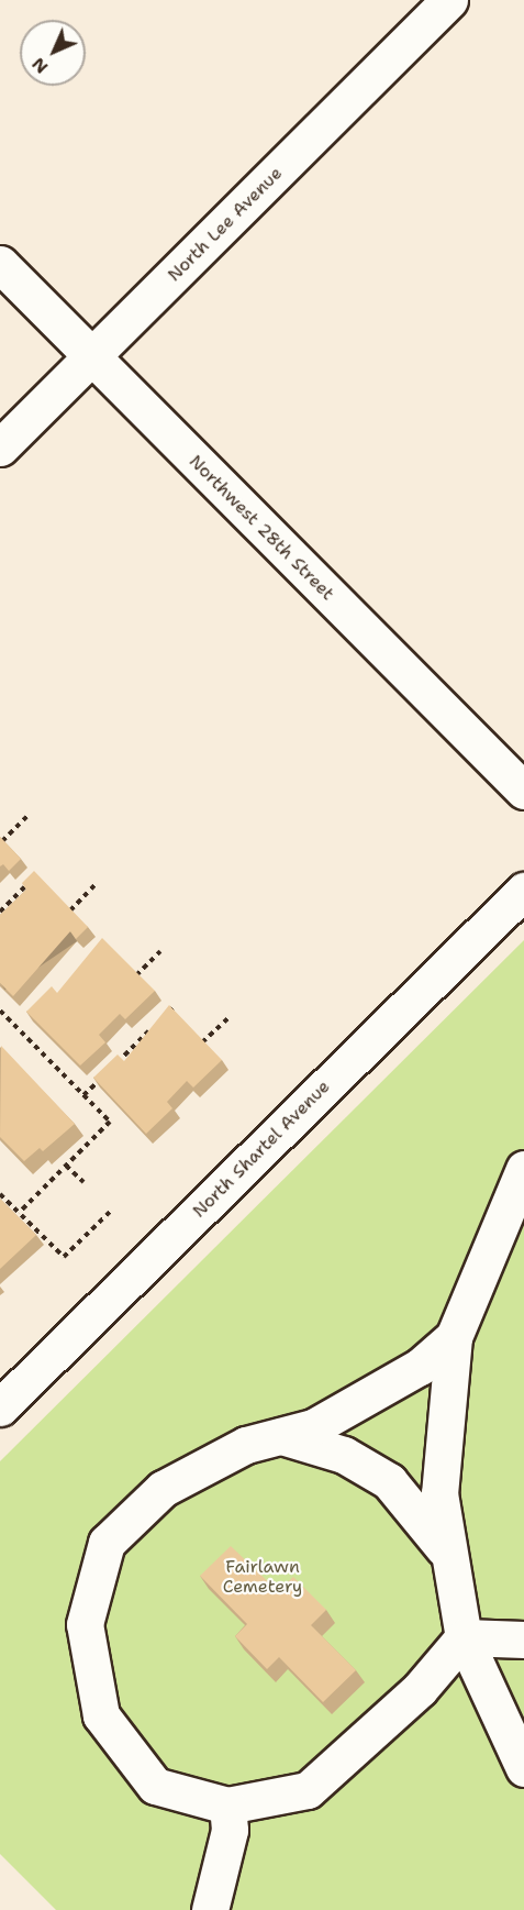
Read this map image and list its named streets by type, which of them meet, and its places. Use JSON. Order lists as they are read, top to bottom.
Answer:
{
  "streets": {
    "street": ["North Lee Avenue", "Northwest 28th Street", "North Shartel Avenue"]
  },
  "crossings": [
    ["North Lee Avenue", "Northwest 28th Street"]
  ],
  "parks": ["Fairlawn Cemetery"],
  "north": "bottom left"
}
